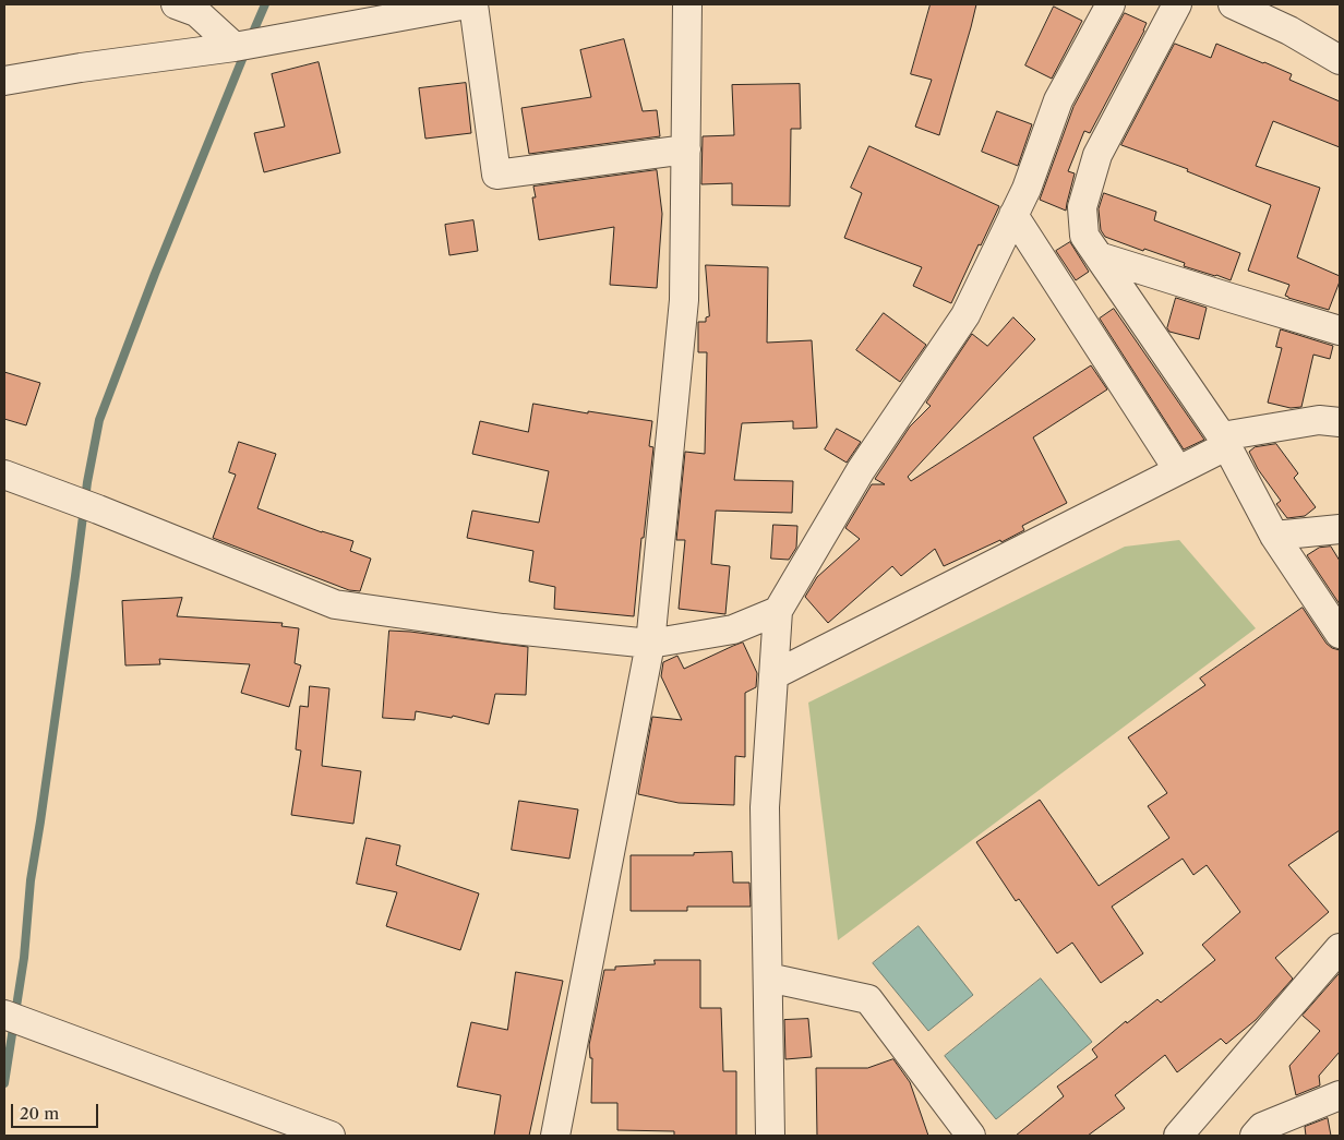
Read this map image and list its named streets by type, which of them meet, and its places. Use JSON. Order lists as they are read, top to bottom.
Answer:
{
  "scale_bar": "20 m"
}
